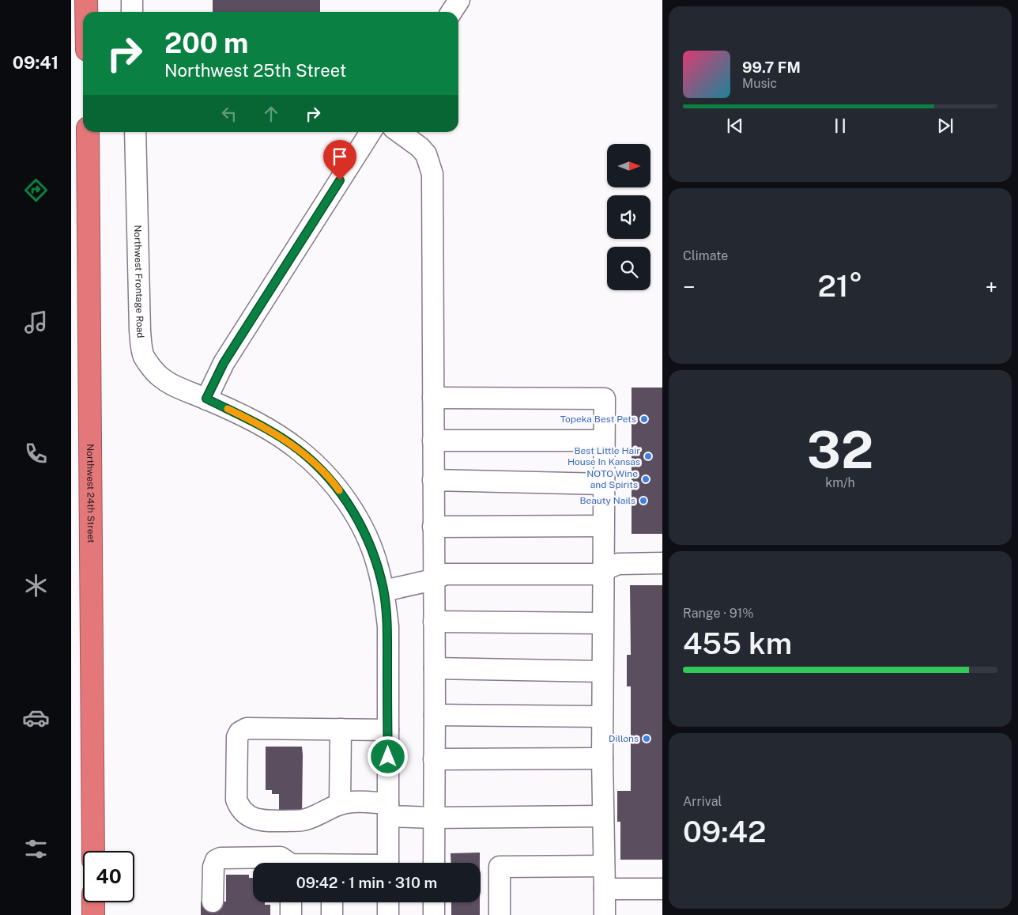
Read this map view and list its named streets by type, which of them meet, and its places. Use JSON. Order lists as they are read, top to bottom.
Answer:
{
  "streets": {
    "highway": ["Northwest 24th Street"],
    "street": ["Northwest Frontage Road"]
  },
  "places": [
    "Topeka Best Pets",
    "Best Little Hair House In Kansas",
    "NOTO Wine and Spirits",
    "Beauty Nails",
    "Dillons"
  ],
  "north": "right",
  "page": {
    "tabs": "09:41",
    "turn": ["200 m", "Northwest 25th Street"],
    "song": ["99.7 FM", "Music"],
    "tile": [
      "Climate",
      ["32", "km/h"],
      ["Range · 91%", "455 km"],
      ["Arrival", "09:42"]
    ],
    "heat": ["−", "21°", "+"],
    "limit": "40",
    "trip": "09:42 · 1 min · 310 m"
  }
}
